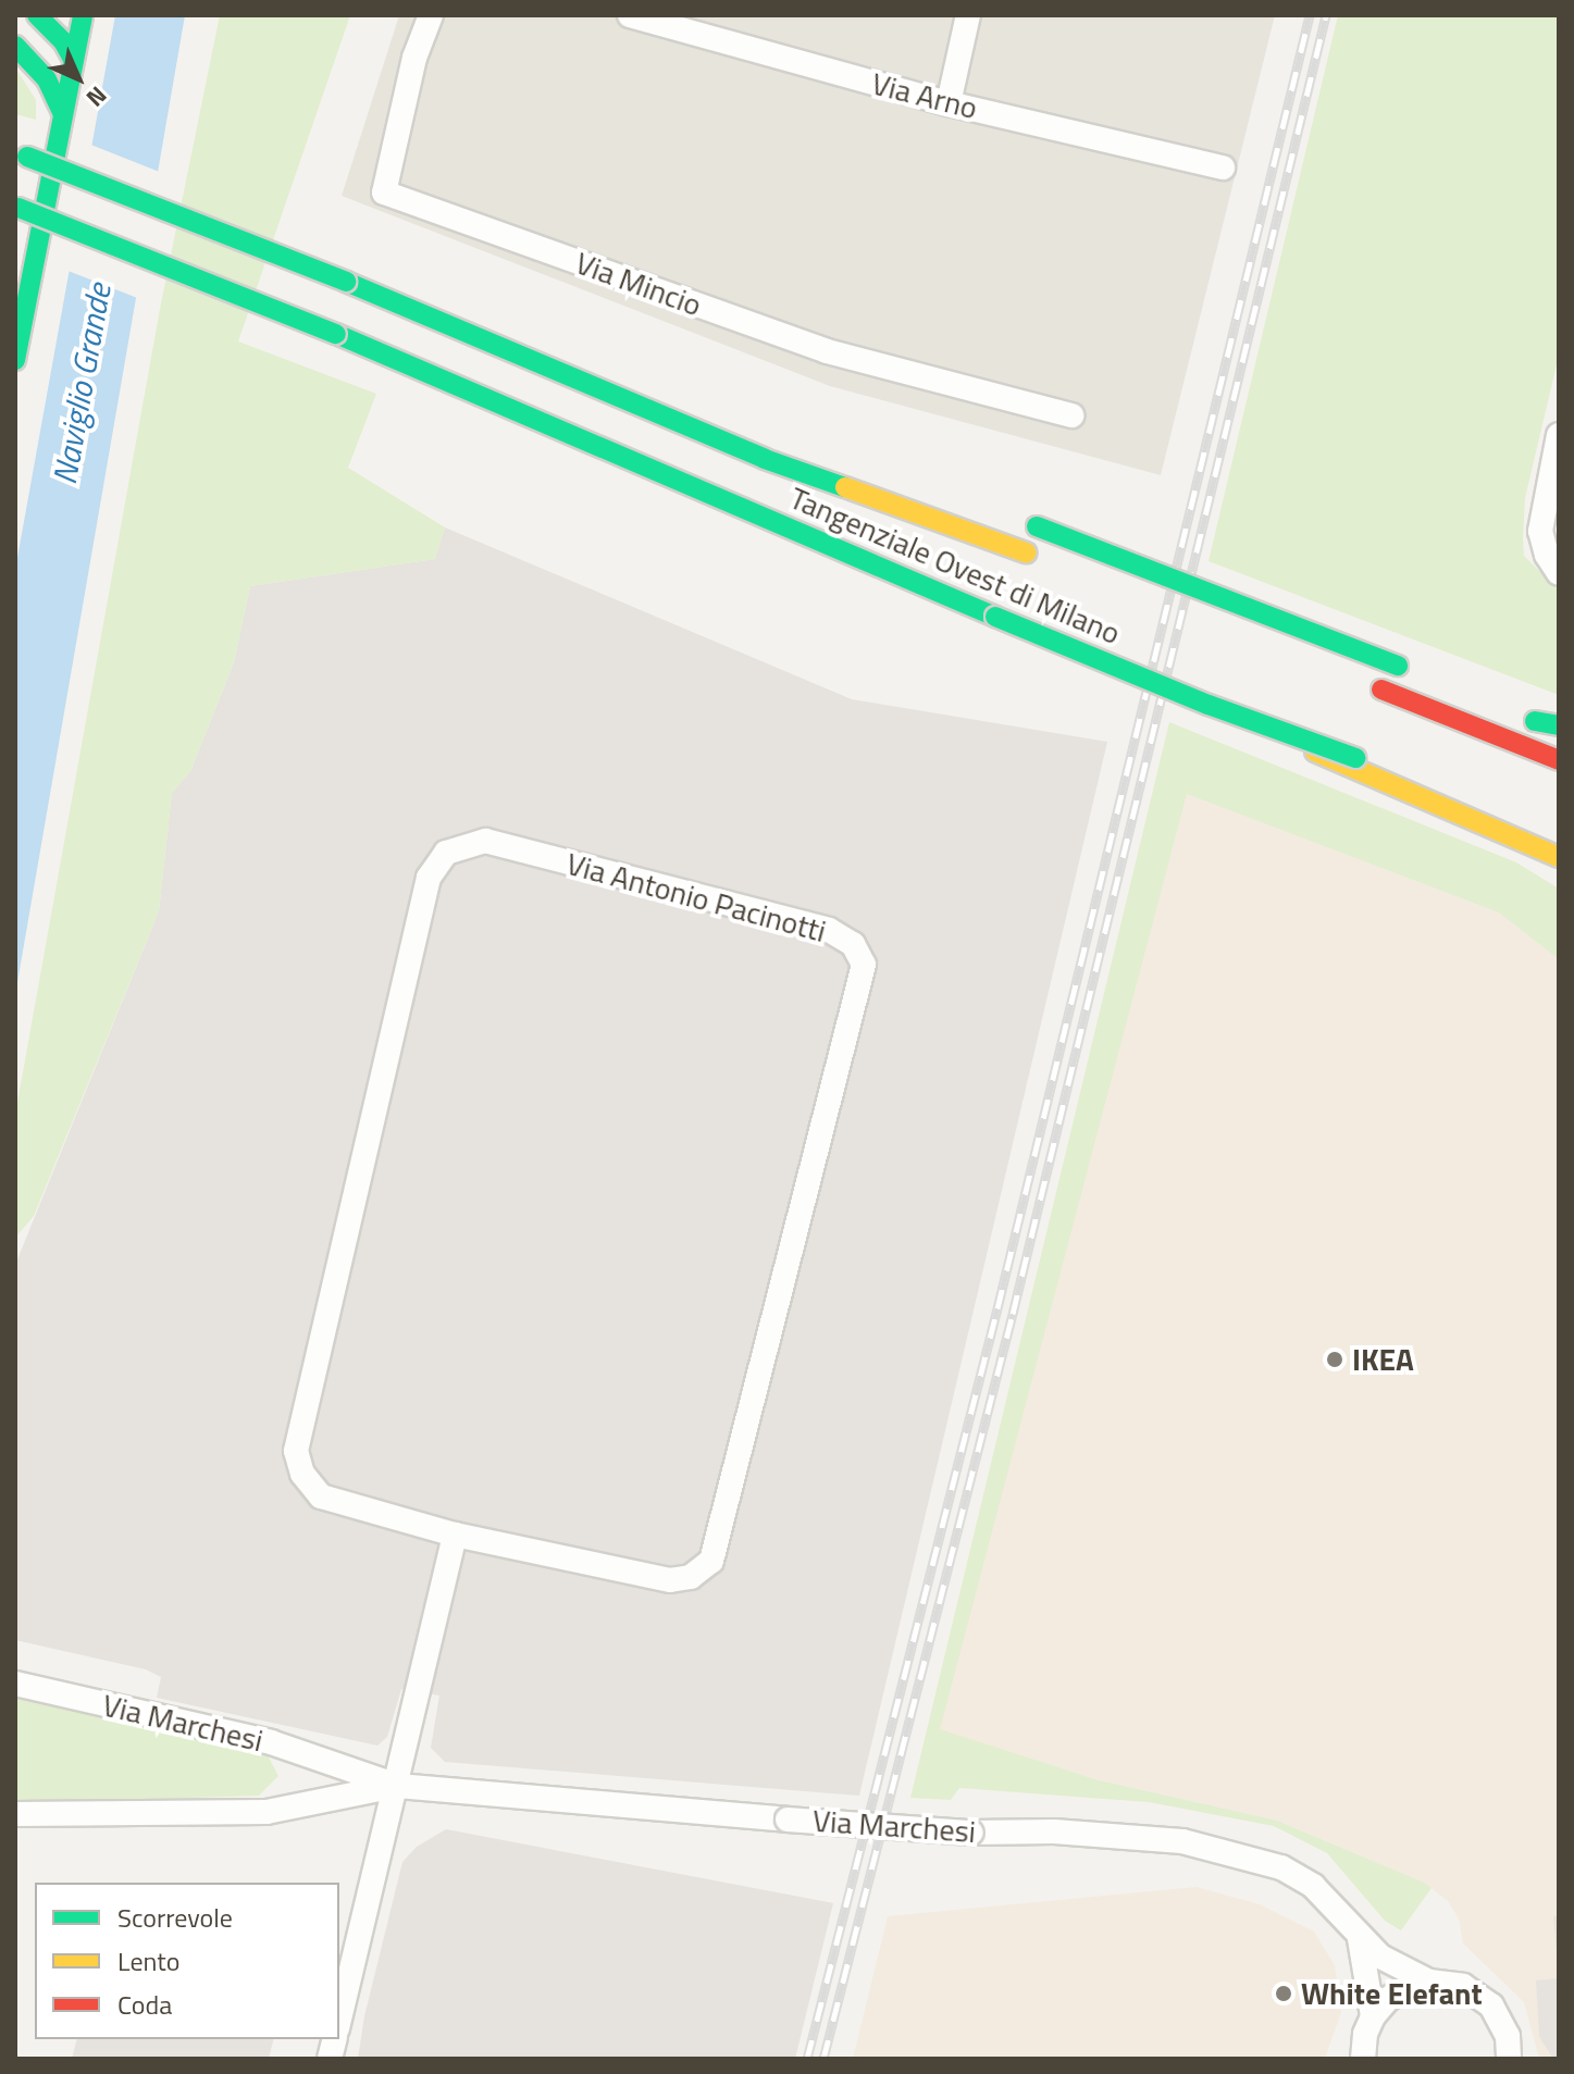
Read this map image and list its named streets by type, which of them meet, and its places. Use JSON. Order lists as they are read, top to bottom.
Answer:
{
  "streets": {
    "main road": ["Tangenziale Ovest di Milano"],
    "street": [
      "Via Arno",
      "Via Mincio",
      "Via Antonio Pacinotti",
      "Via Marchesi"
    ]
  },
  "water": ["Naviglio Grande"],
  "places": ["IKEA", "White Elefant"],
  "legend": ["Scorrevole", "Lento", "Coda"],
  "north": "bottom right"
}
